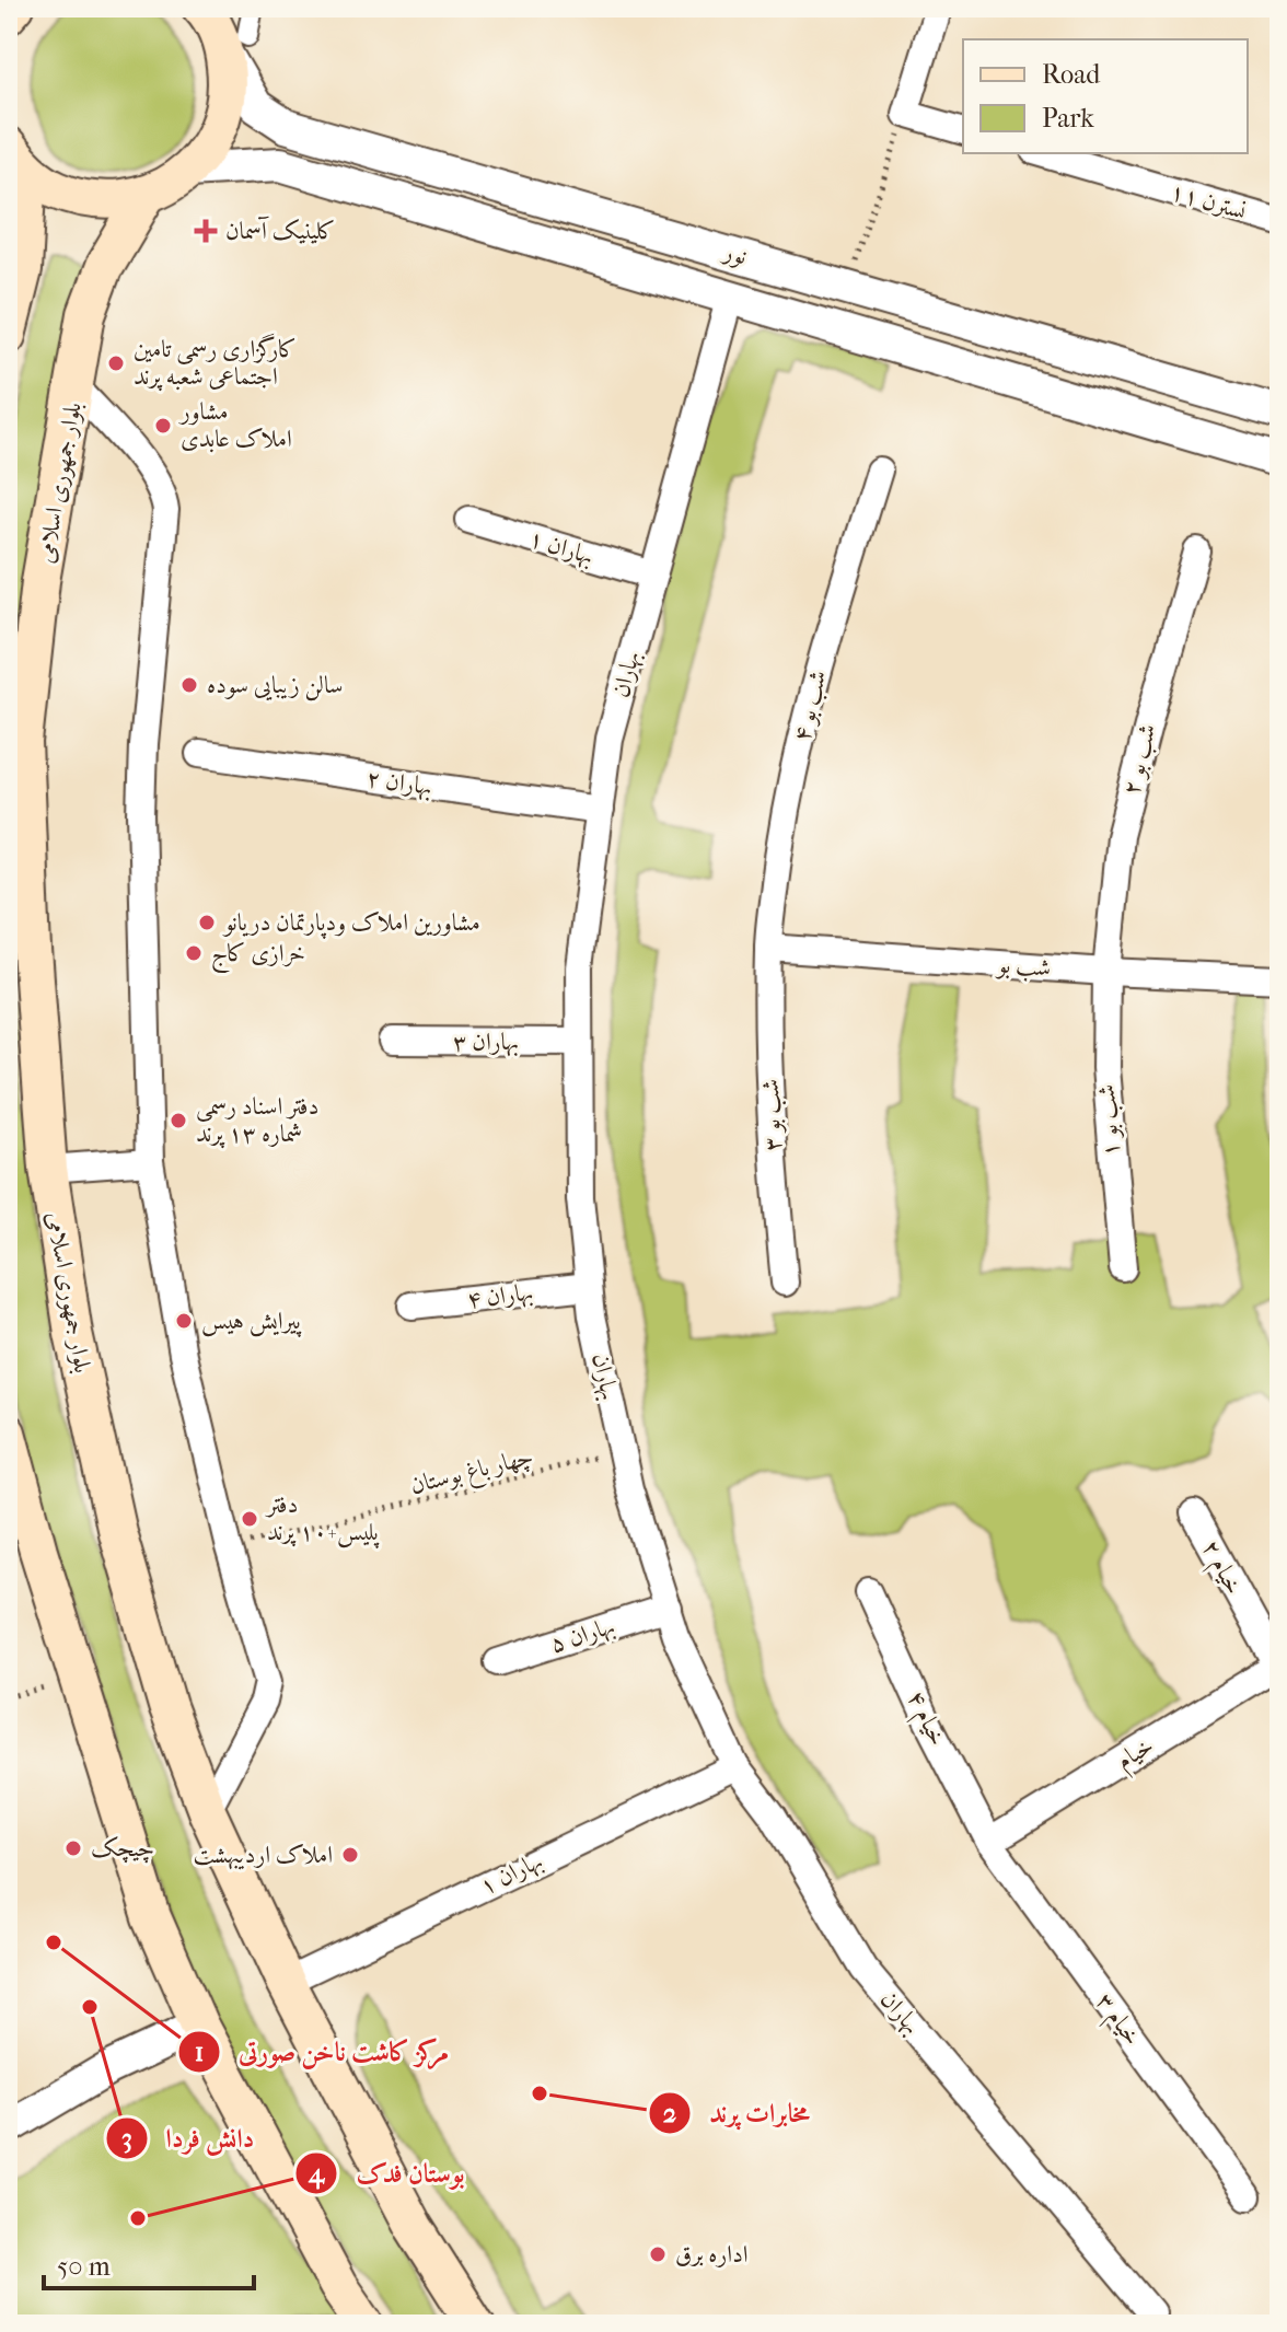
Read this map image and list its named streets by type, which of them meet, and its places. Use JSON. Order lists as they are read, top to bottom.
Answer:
{
  "streets": {
    "main road": ["بلوار جمهوری اسلامی"],
    "street": [
      "نسترن ۱۱",
      "نور",
      "بهاران ۱",
      "بهاران",
      "شب بو ۴",
      "شب بو ۲",
      "بهاران ۲",
      "شب بو",
      "بهاران ۳",
      "شب بو ۳",
      "شب بو ۱",
      "بهاران ۴",
      "خیام ۲",
      "بهاران ۵",
      "خیام ۴",
      "خیام",
      "خیام ۳"
    ],
    "path": ["چهار باغ بوستان"]
  },
  "crossings": [
    ["نور", "بهاران"],
    ["بلوار جمهوری اسلامی", "بهاران ۱"],
    ["بهاران ۱", "بهاران"],
    ["بهاران", "بهاران ۲"],
    ["بهاران", "بهاران ۳"],
    ["بهاران", "بهاران ۴"],
    ["بهاران", "چهار باغ بوستان"],
    ["بهاران", "بهاران ۵"],
    ["شب بو ۴", "شب بو"],
    ["شب بو ۴", "شب بو ۳"],
    ["شب بو ۲", "شب بو"],
    ["شب بو ۲", "شب بو ۱"],
    ["شب بو", "شب بو ۳"],
    ["شب بو", "شب بو ۱"],
    ["خیام ۲", "خیام"],
    ["خیام ۴", "خیام"],
    ["خیام ۴", "خیام ۳"],
    ["خیام", "خیام ۳"]
  ],
  "places": {
    "health": ["کلینیک آسمان"],
    "other": [
      "کارگزاری رسمی تامین اجتماعی شعبه پرند",
      "مشاور املاک عابدی",
      "سالن زیبایی سوده",
      "مشاورین املاک ودپارتمان دریانو",
      "خرازی کاج",
      "دفتر اسناد رسمی شماره ۱۳ پرند",
      "پیرایش هیس",
      "دفتر پلیس+۱۰ پرند",
      "چیچک",
      "املاک اردیبهشت",
      "مرکز کاشت ناخن صورتی",
      "دانش فردا",
      "مخابرات پرند",
      "بوستان فدک",
      "اداره برق"
    ]
  },
  "legend": ["Road", "Park"],
  "scale_bar": "50 m"
}
